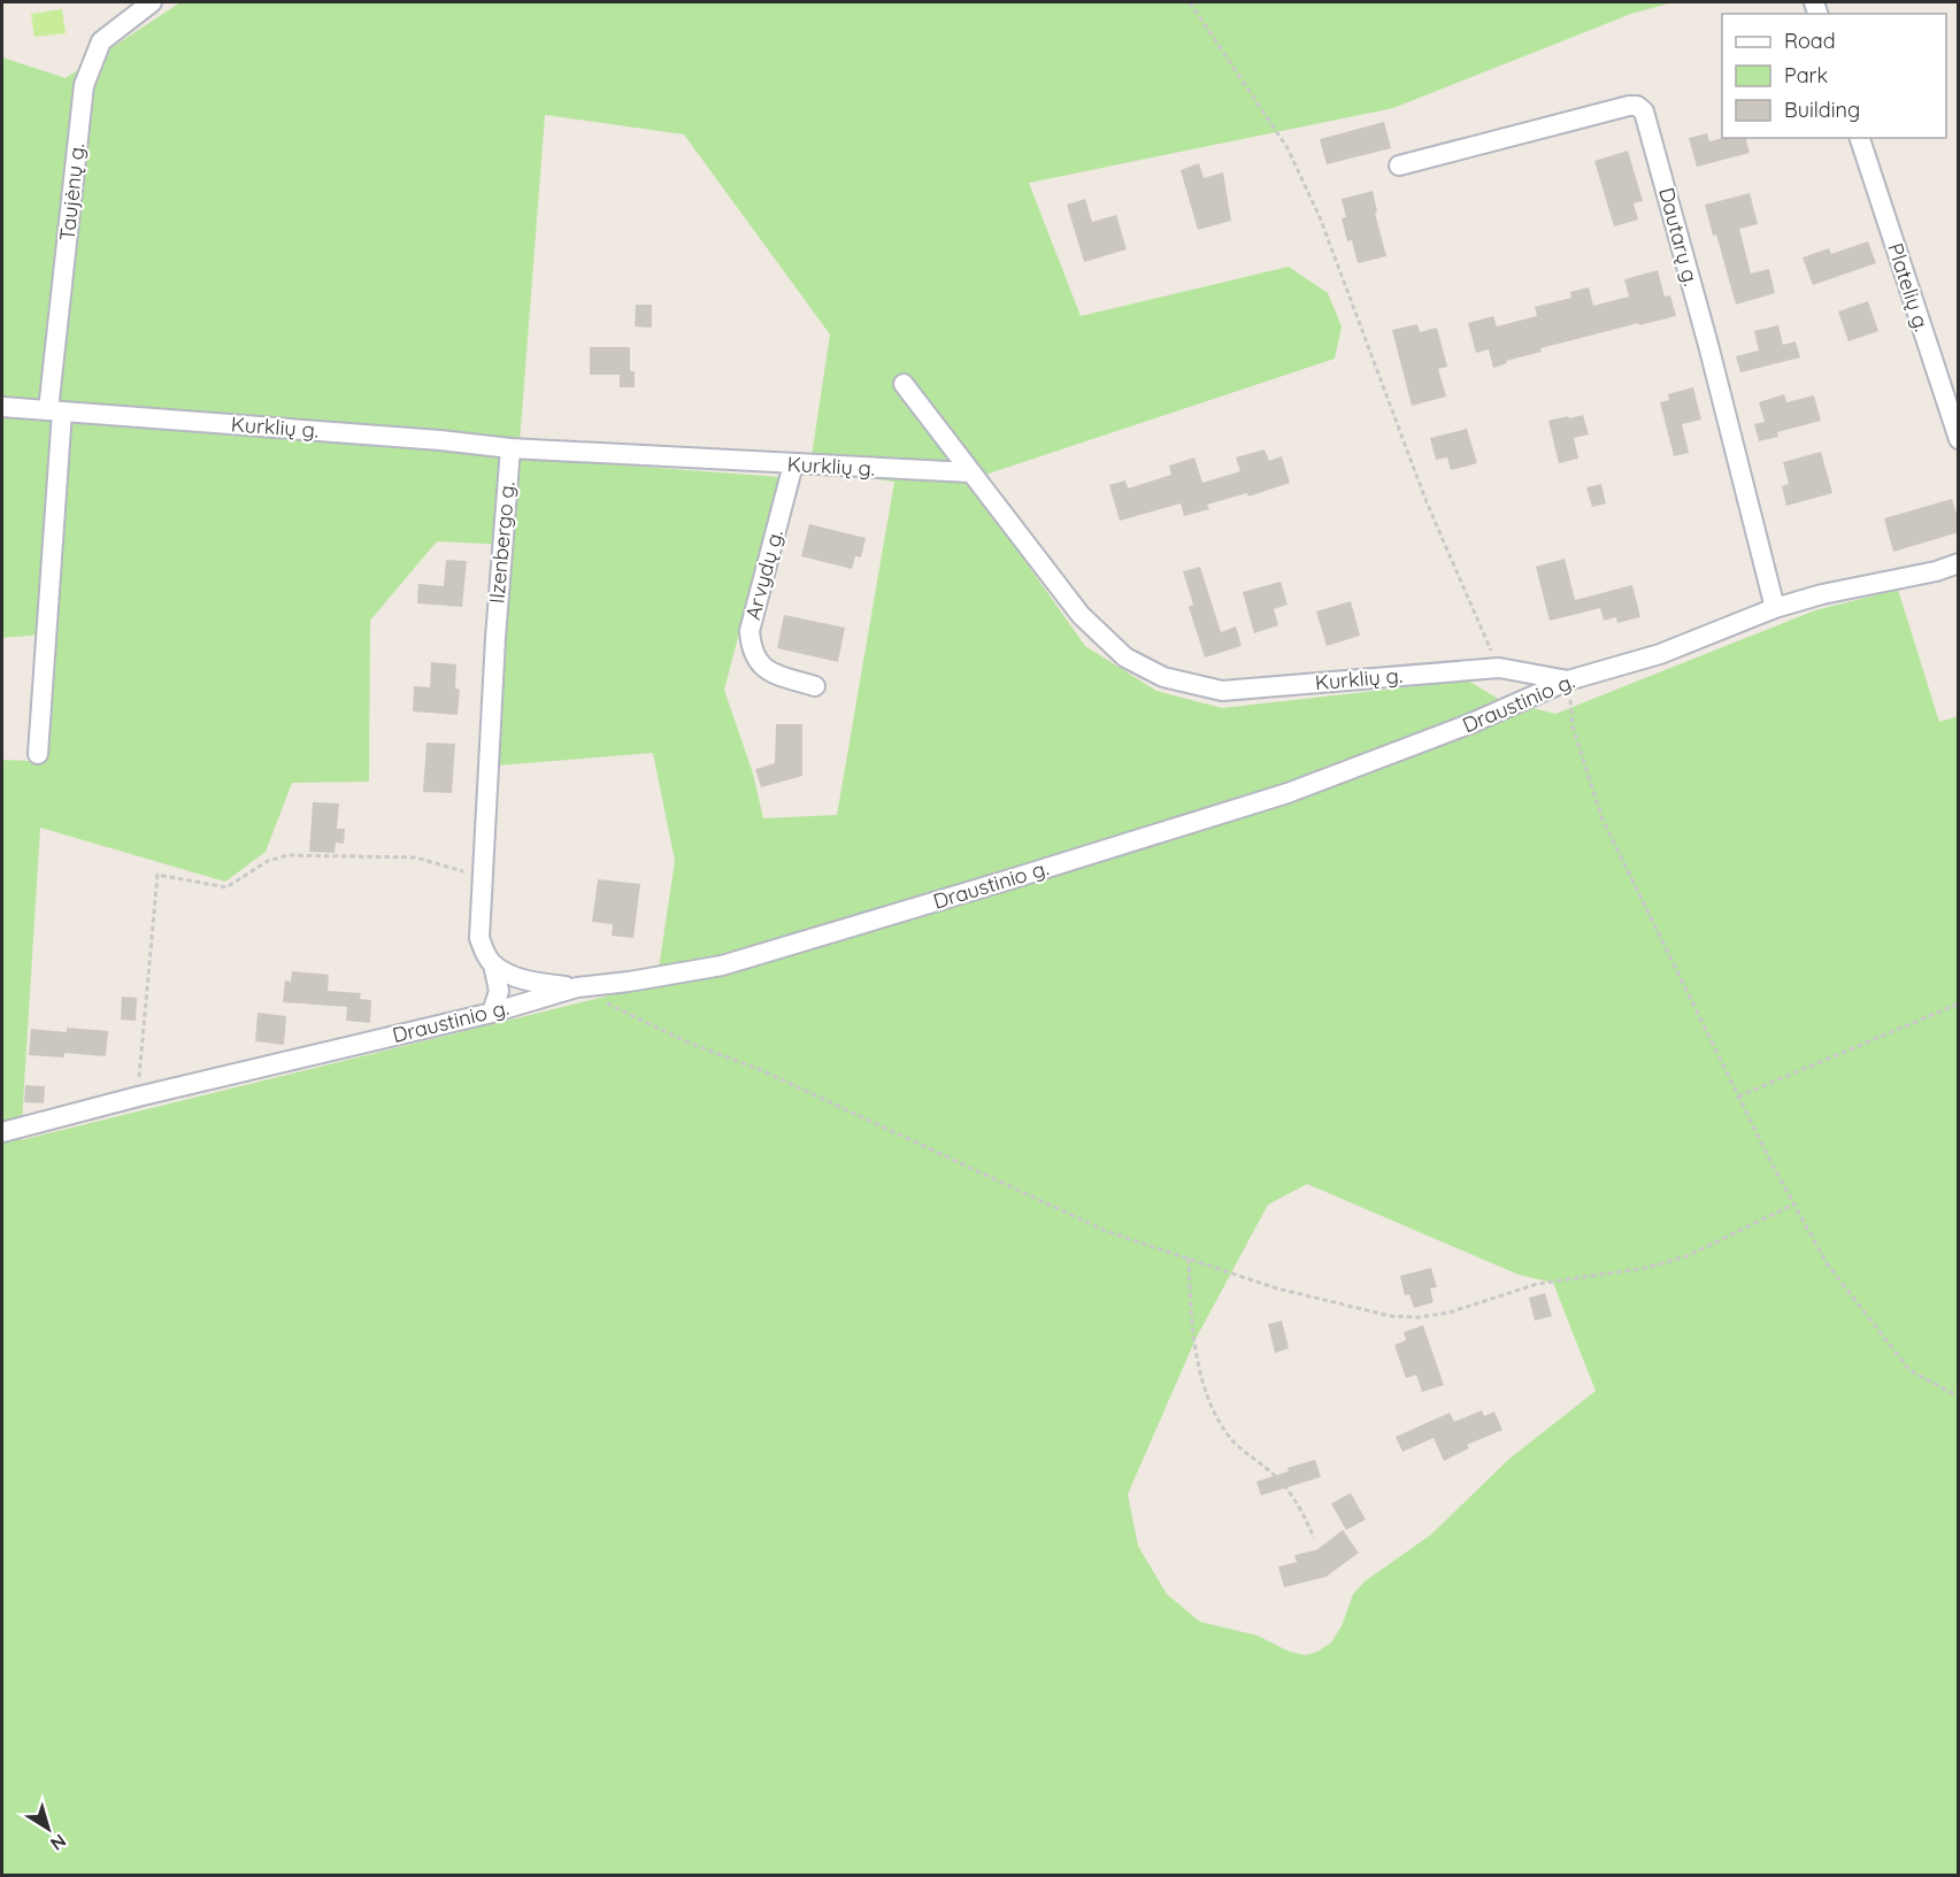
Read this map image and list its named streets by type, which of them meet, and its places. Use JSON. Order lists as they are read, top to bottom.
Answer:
{
  "streets": {
    "street": [
      "Taujėnų g.",
      "Dautarų g.",
      "Platelių g.",
      "Kurklių g.",
      "Ilzenbergo g.",
      "Arvydų g.",
      "Draustinio g."
    ]
  },
  "crossings": [
    ["Taujėnų g.", "Kurklių g."],
    ["Dautarų g.", "Draustinio g."],
    ["Kurklių g.", "Ilzenbergo g."],
    ["Kurklių g.", "Arvydų g."],
    ["Kurklių g.", "Draustinio g."],
    ["Ilzenbergo g.", "Draustinio g."]
  ],
  "legend": ["Road", "Park", "Building"],
  "north": "bottom right"
}
